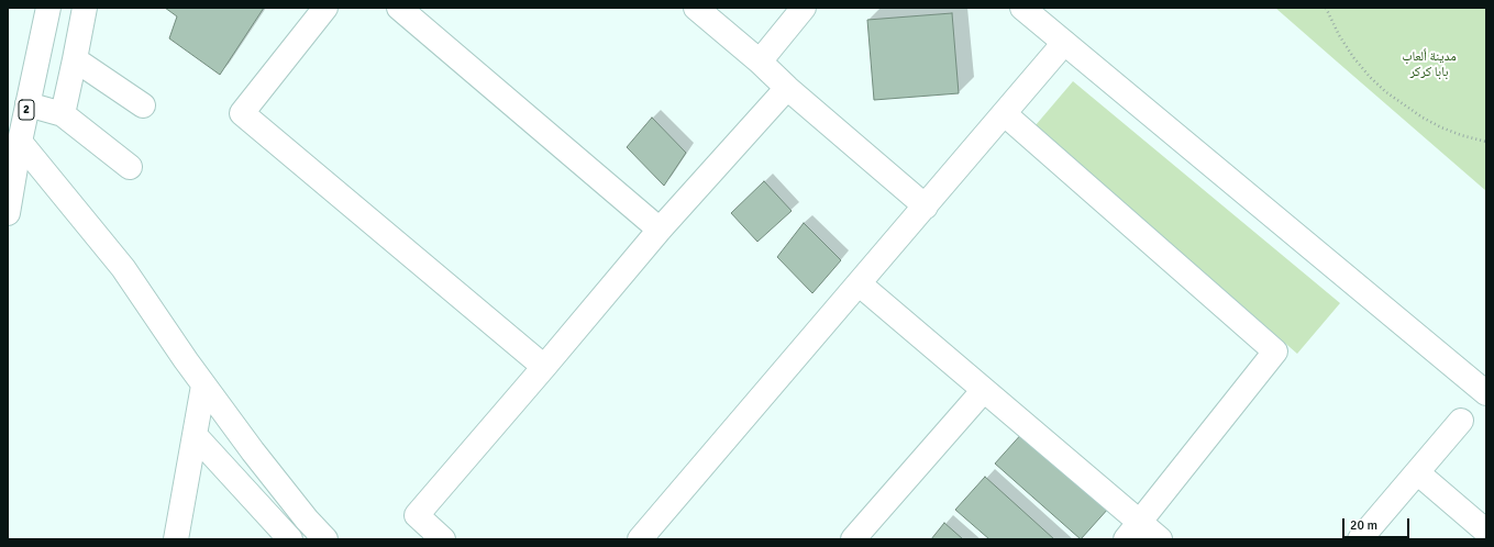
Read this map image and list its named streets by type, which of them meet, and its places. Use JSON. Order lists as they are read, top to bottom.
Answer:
{
  "streets": {
    "main road": ["2"]
  },
  "parks": ["مدينة ألعاب بابا كركر"],
  "scale_bar": "20 m"
}
